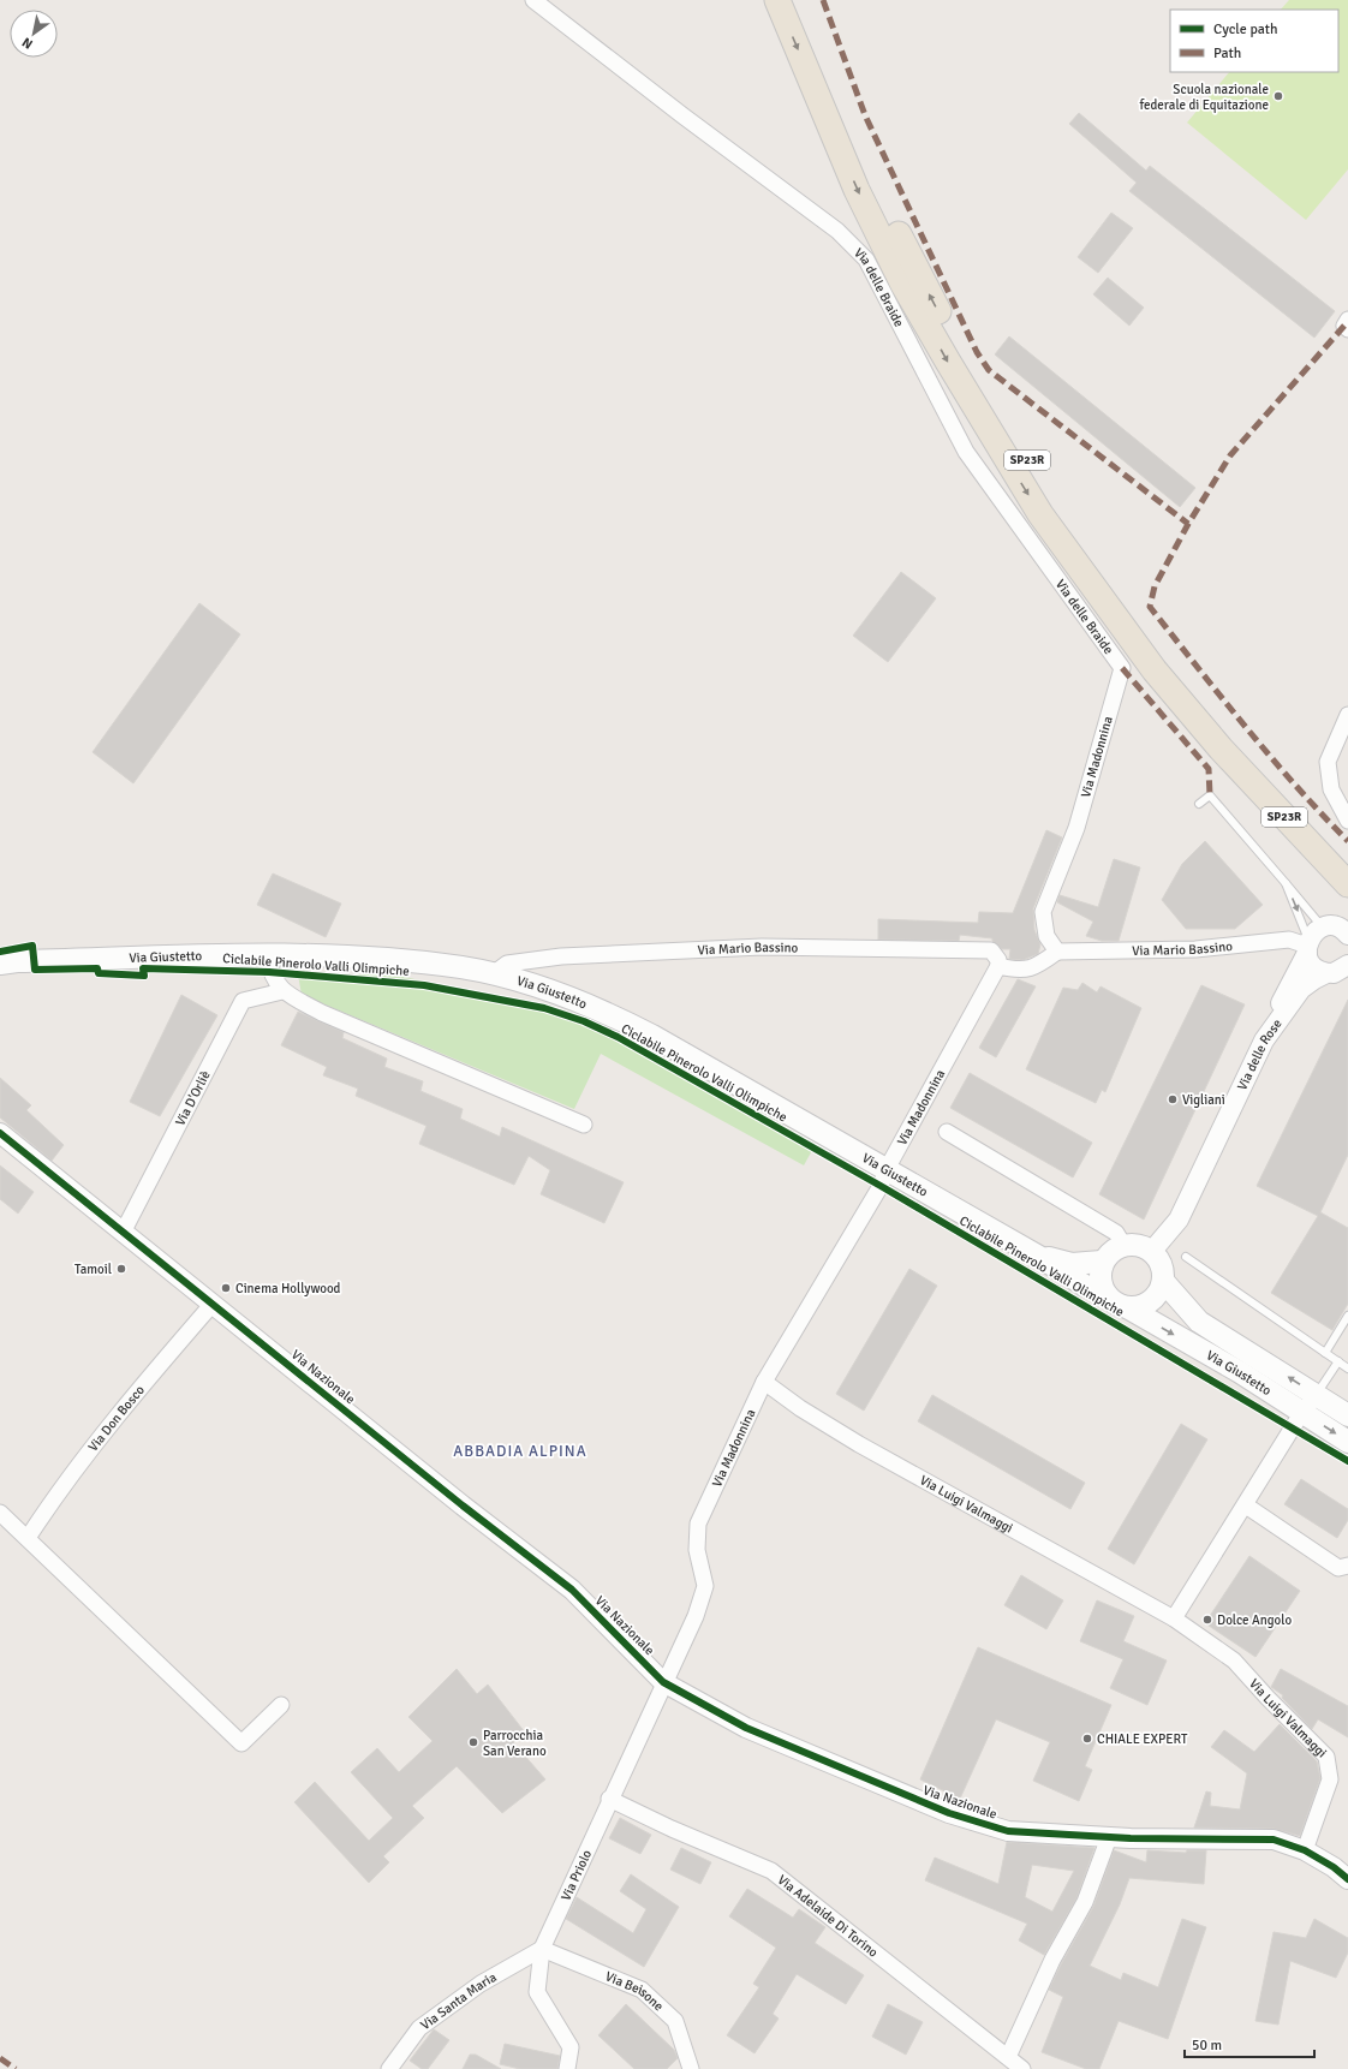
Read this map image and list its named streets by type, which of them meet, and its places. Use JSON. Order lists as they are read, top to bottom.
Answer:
{
  "streets": {
    "highway": ["SP23R"],
    "main road": ["Via Giustetto"],
    "street": [
      "Via delle Braide",
      "Via Madonnina",
      "Via Mario Bassino",
      "Via delle Rose",
      "Via D'Orliè",
      "Via Nazionale",
      "Via Don Bosco",
      "Via Luigi Valmaggi",
      "Via Priolo",
      "Via Adelaide Di Torino",
      "Via Beisone",
      "Via Santa Maria"
    ],
    "cycle path": ["Ciclabile Pinerolo Valli Olimpiche"]
  },
  "crossings": [
    ["Via delle Braide", "Via Madonnina"],
    ["Via Madonnina", "Via Mario Bassino"],
    ["Via Madonnina", "Via Giustetto"],
    ["Via Madonnina", "Via Nazionale"],
    ["Via Madonnina", "Via Luigi Valmaggi"],
    ["Via Madonnina", "Via Priolo"],
    ["Via Mario Bassino", "Via Giustetto"],
    ["Via Mario Bassino", "Via delle Rose"],
    ["Via Giustetto", "Via delle Rose"],
    ["Via D'Orliè", "Via Nazionale"],
    ["Via Nazionale", "Via Don Bosco"],
    ["Via Nazionale", "Via Luigi Valmaggi"],
    ["Via Nazionale", "Via Priolo"],
    ["Via Priolo", "Via Adelaide Di Torino"],
    ["Via Priolo", "Via Beisone"],
    ["Via Priolo", "Via Santa Maria"],
    ["Via Beisone", "Via Santa Maria"]
  ],
  "districts": ["ABBADIA ALPINA"],
  "places": [
    "Scuola nazionale federale di Equitazione",
    "Vigliani",
    "Tamoil",
    "Cinema Hollywood",
    "Dolce Angolo",
    "CHIALE EXPERT",
    "Parrocchia San Verano"
  ],
  "legend": ["Cycle path", "Path"],
  "scale_bar": "50 m",
  "north": "bottom left"
}
